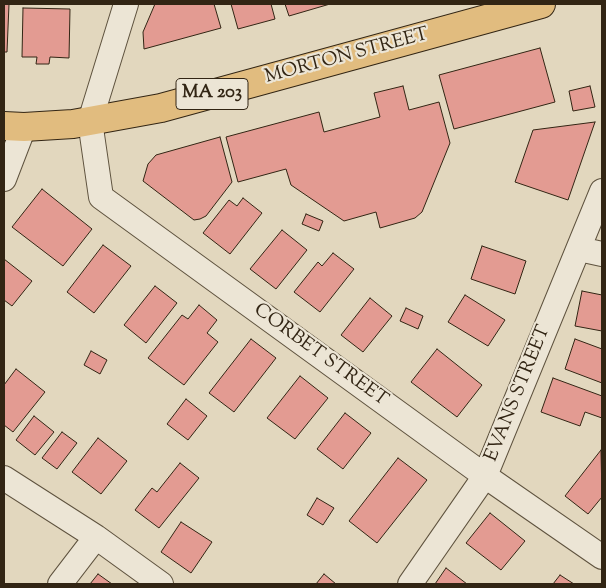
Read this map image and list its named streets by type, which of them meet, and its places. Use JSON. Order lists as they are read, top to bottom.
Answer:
{
  "streets": {
    "highway": ["MORTON STREET", "MA 203"],
    "street": ["CORBET STREET", "EVANS STREET"]
  },
  "crossings": [
    ["MORTON STREET", "CORBET STREET"],
    ["CORBET STREET", "EVANS STREET"]
  ]
}
